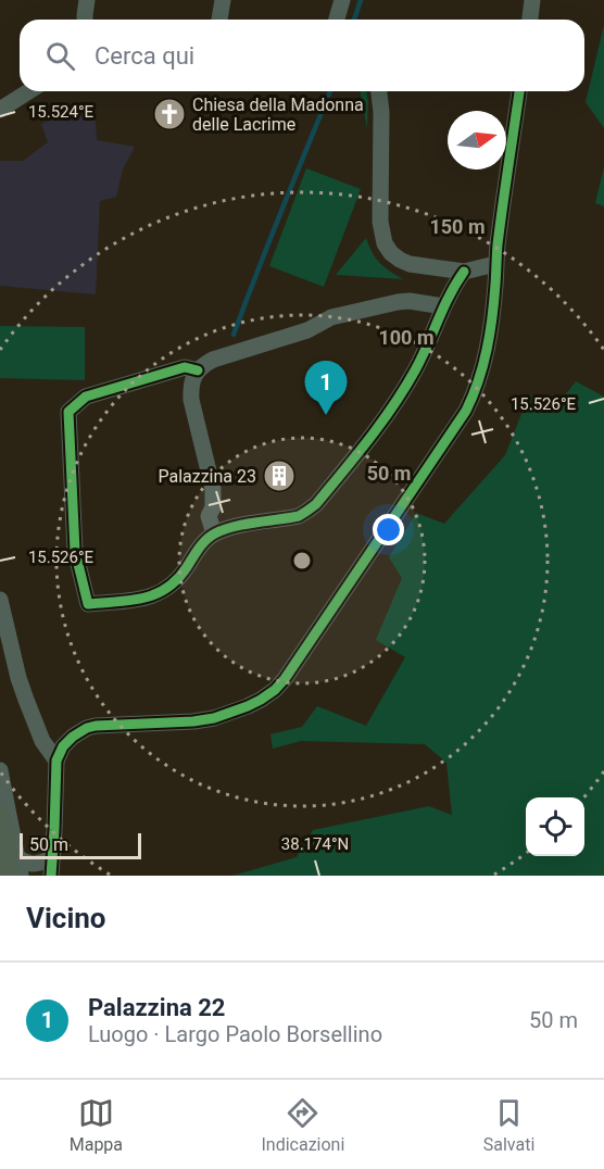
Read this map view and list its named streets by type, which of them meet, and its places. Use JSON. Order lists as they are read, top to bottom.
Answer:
{
  "places": {
    "church": ["Chiesa della Madonna delle Lacrime"],
    "building": ["Palazzina 23"]
  },
  "scale_bar": "50 m",
  "north": "right",
  "page": {
    "search": "Cerca qui",
    "pins": "1",
    "scale": "50 m",
    "heading": "Vicino",
    "list": [
      {
        "mark": "1",
        "name": "Palazzina 22",
        "note": "Luogo · Largo Paolo Borsellino",
        "value": "50 m"
      }
    ],
    "nav": ["Mappa", "Indicazioni", "Salvati"]
  },
  "coordinates": ["15.524°E", "15.526°E", "38.174°N"],
  "rings": ["150 m", "100 m", "50 m"]
}
